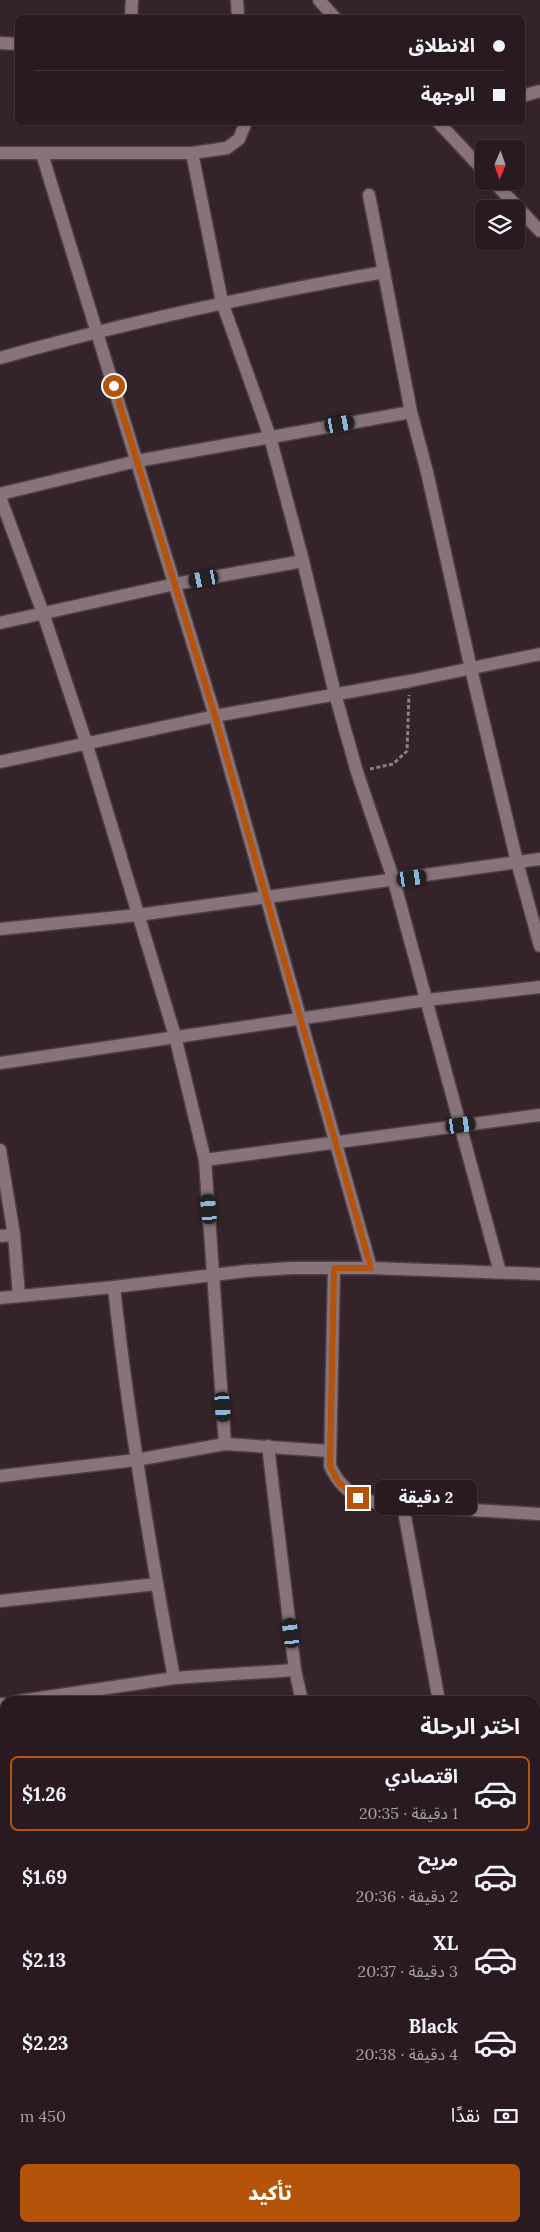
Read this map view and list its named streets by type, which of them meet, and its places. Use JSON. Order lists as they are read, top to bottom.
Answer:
{
  "north": "bottom",
  "page": {
    "banner": ["الانطلاق", "الوجهة"],
    "bubble": "2 دقيقة",
    "heading": "اختر الرحلة",
    "list": [
      {
        "name": "اقتصادي",
        "note": "1 دقيقة · 20:35",
        "value": "$1.26"
      },
      {
        "name": "مريح",
        "note": "2 دقيقة · 20:36",
        "value": "$1.69"
      },
      {
        "name": "XL",
        "note": "3 دقيقة · 20:37",
        "value": "$2.13"
      },
      {
        "name": "Black",
        "note": "4 دقيقة · 20:38",
        "value": "$2.23"
      }
    ],
    "pay": ["نقدًا", "450 m"],
    "buttons": "تأكيد"
  }
}
